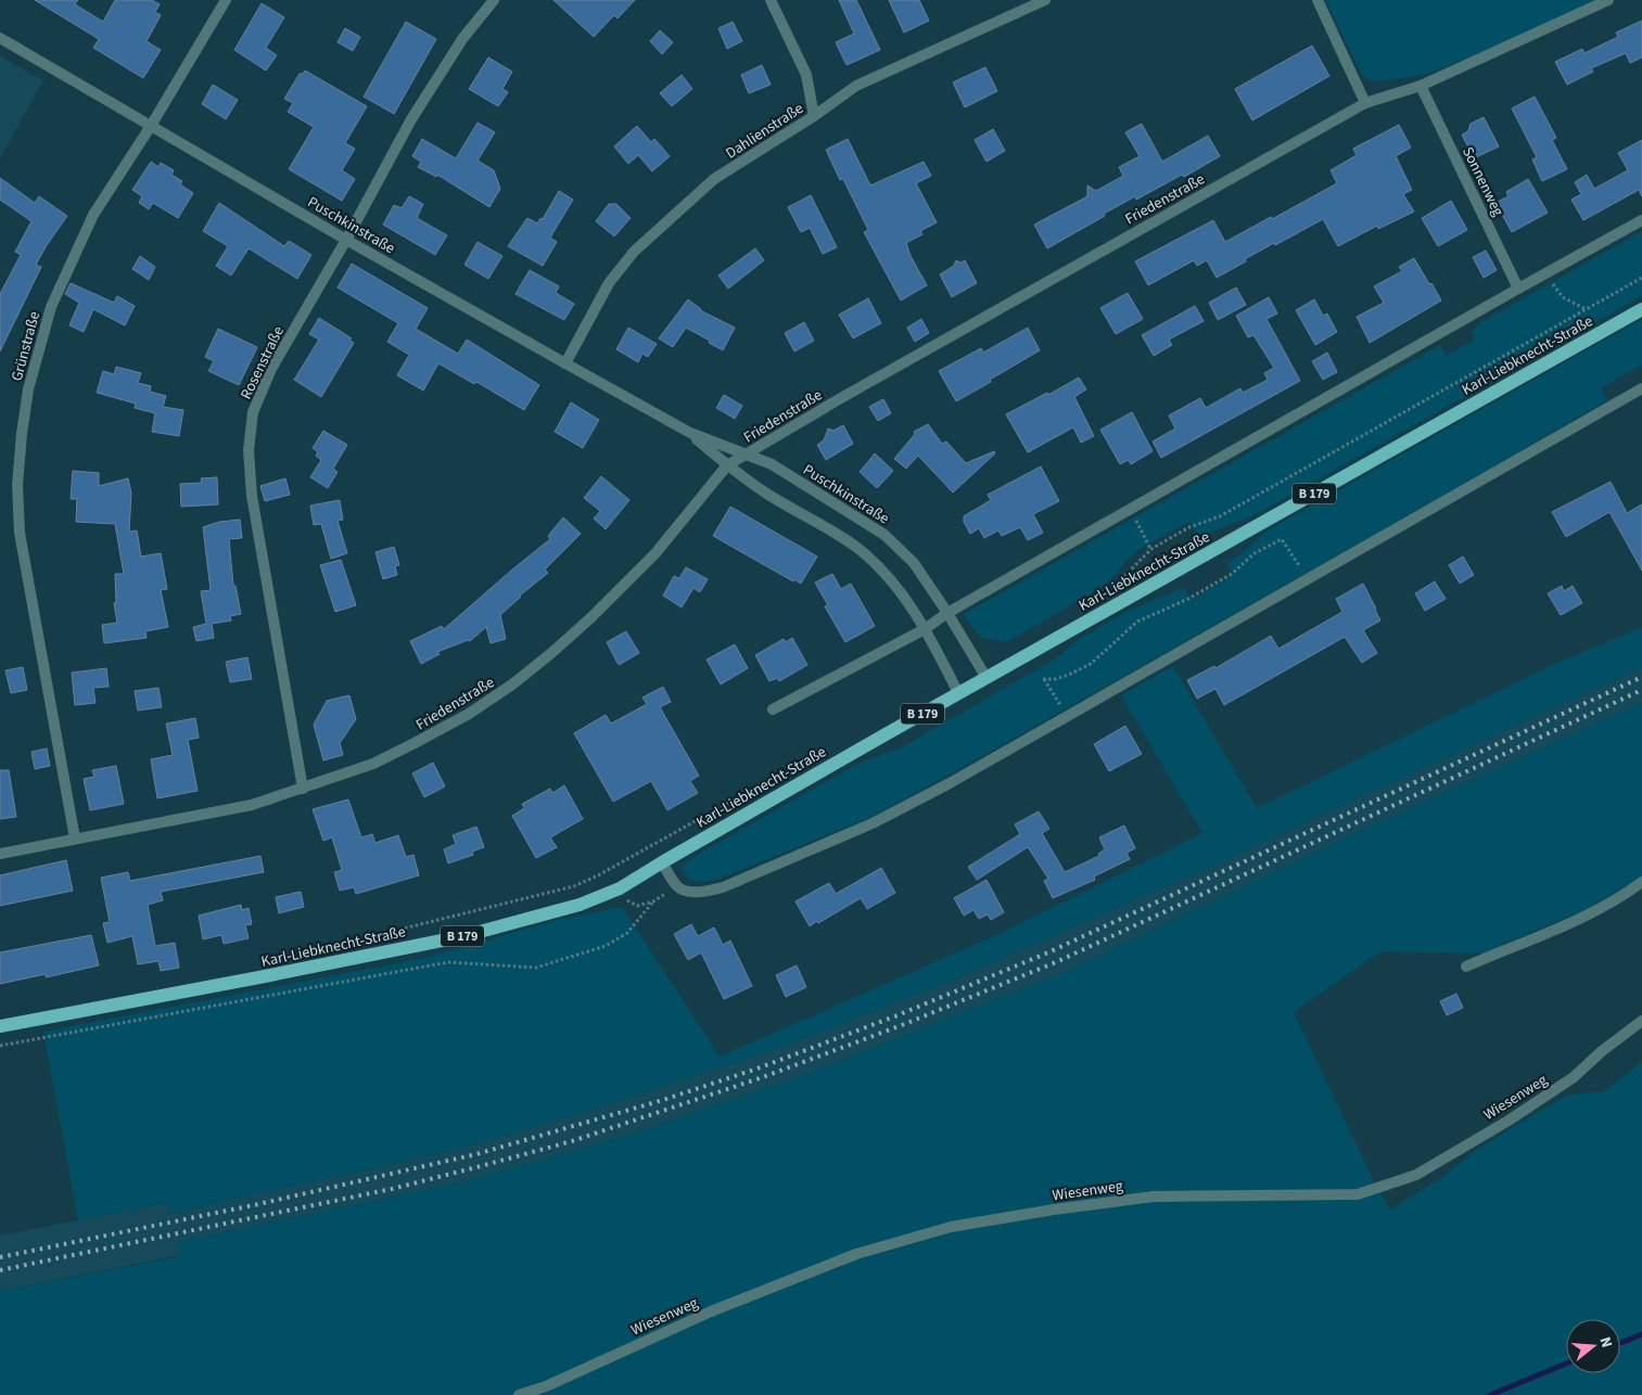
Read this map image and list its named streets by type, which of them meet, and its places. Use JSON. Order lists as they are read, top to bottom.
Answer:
{
  "streets": {
    "main road": ["Karl-Liebknecht-Straße", "B 179"],
    "street": [
      "Dahlienstraße",
      "Sonnenweg",
      "Friedenstraße",
      "Puschkinstraße",
      "Grünstraße",
      "Rosenstraße",
      "Wiesenweg"
    ]
  },
  "crossings": [
    ["Dahlienstraße", "Puschkinstraße"],
    ["Sonnenweg", "Friedenstraße"],
    ["Friedenstraße", "Puschkinstraße"],
    ["Friedenstraße", "Grünstraße"],
    ["Friedenstraße", "Rosenstraße"],
    ["Puschkinstraße", "Grünstraße"],
    ["Puschkinstraße", "Karl-Liebknecht-Straße"],
    ["Puschkinstraße", "Rosenstraße"]
  ],
  "north": "right"
}
